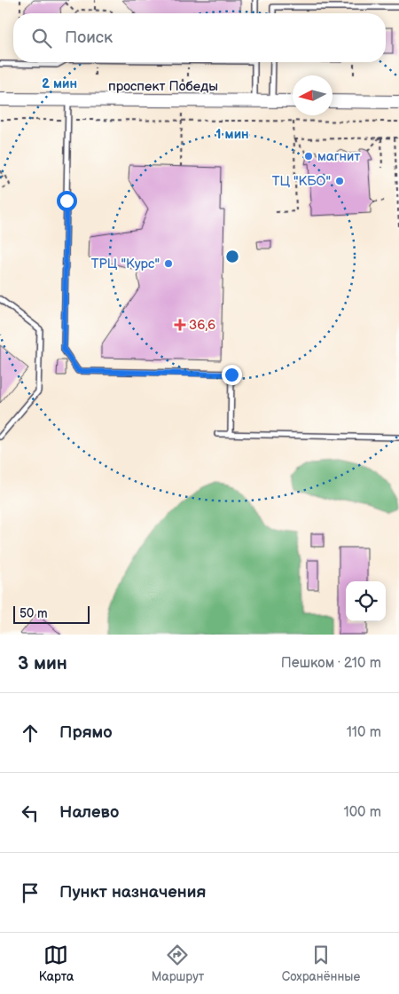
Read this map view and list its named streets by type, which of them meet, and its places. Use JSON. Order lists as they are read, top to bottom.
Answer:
{
  "streets": {
    "main road": ["проспект Победы"]
  },
  "places": {
    "other": ["магнит", "ТЦ \"КБО\"", "ТРЦ \"Курс\""],
    "health": ["36,6"]
  },
  "scale_bar": "50 m",
  "north": "left",
  "page": {
    "search": "Поиск",
    "scale": "50 m",
    "heading": ["3 мин", "Пешком · 210 m"],
    "list": [
      ["Прямо", "110 m"],
      ["Налево", "100 m"],
      "Пункт назначения"
    ],
    "nav": ["Карта", "Маршрут", "Сохранённые"]
  },
  "rings": ["2 мин", "1 мин"]
}
